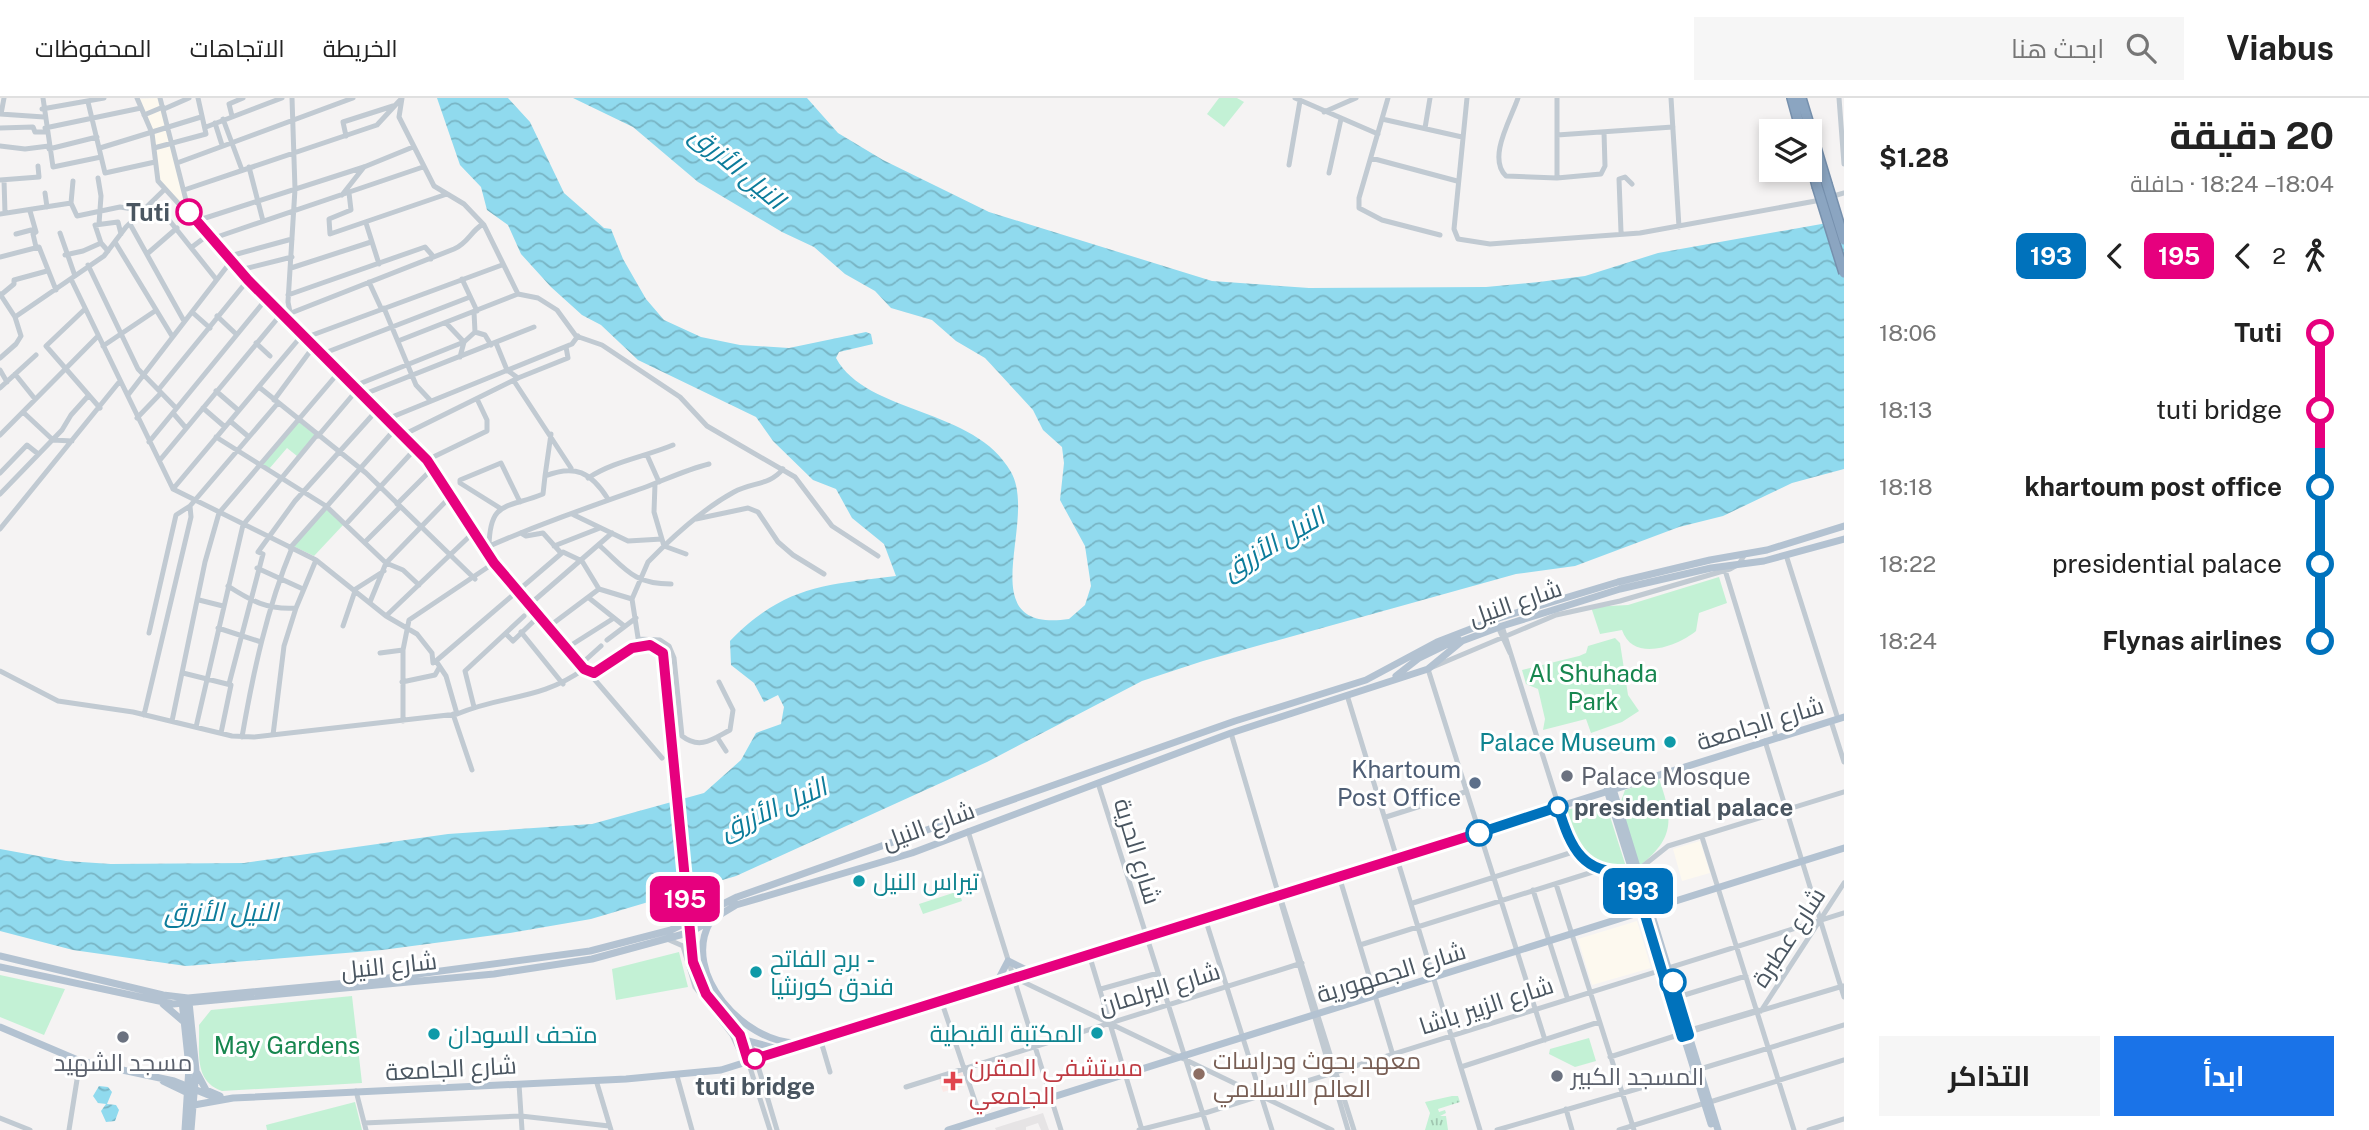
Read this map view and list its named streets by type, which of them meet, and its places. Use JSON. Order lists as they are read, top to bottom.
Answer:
{
  "streets": {
    "main road": ["شارع النيل", "شارع الجامعة", "شارع الجمهورية"],
    "street": [
      "شارع الحرية",
      "شارع عطبرة",
      "شارع البرلمان",
      "شارع الزبير باشا"
    ]
  },
  "crossings": [
    ["شارع النيل", "شارع الحرية"],
    ["شارع الجامعة", "شارع الحرية"],
    ["شارع الحرية", "شارع الجمهورية"],
    ["شارع الحرية", "شارع البرلمان"],
    ["شارع الحرية", "شارع الزبير باشا"],
    ["شارع عطبرة", "شارع الزبير باشا"]
  ],
  "water": ["النيل الأزرق"],
  "parks": ["Al Shuhada Park", "May Gardens"],
  "places": {
    "other": [
      "Tuti",
      "Palace Museum",
      "Palace Mosque",
      "Khartoum Post Office",
      "presidential palace",
      "تيراس النيل",
      "برج الفاتح - فندق كورنثيا",
      "المكتبة القبطية",
      "متحف السودان",
      "مسجد الشهيد",
      "tuti bridge",
      "معهد بحوث ودراسات العالم الاسلامي",
      "المسجد الكبير"
    ],
    "health": ["مستشفى المقرن الجامعي"]
  },
  "lines": ["bus line 195", "bus line 193"],
  "page": {
    "header": "Viabus",
    "search": "ابحث هنا",
    "nav": ["الخريطة", "الاتجاهات", "المحفوظات"],
    "heading": ["20 دقيقة", "18:04 – 18:24 · حافلة", "$1.28"],
    "on_map": ["195", "193"],
    "legs": ["2", "195", "193"],
    "list": [
      {
        "name": "Tuti",
        "value": "18:06"
      },
      {
        "name": "tuti bridge",
        "value": "18:13"
      },
      {
        "name": "khartoum post office",
        "value": "18:18"
      },
      {
        "name": "presidential palace",
        "value": "18:22"
      },
      {
        "name": "Flynas airlines",
        "value": "18:24"
      }
    ],
    "buttons": ["ابدأ", "التذاكر"]
  }
}
